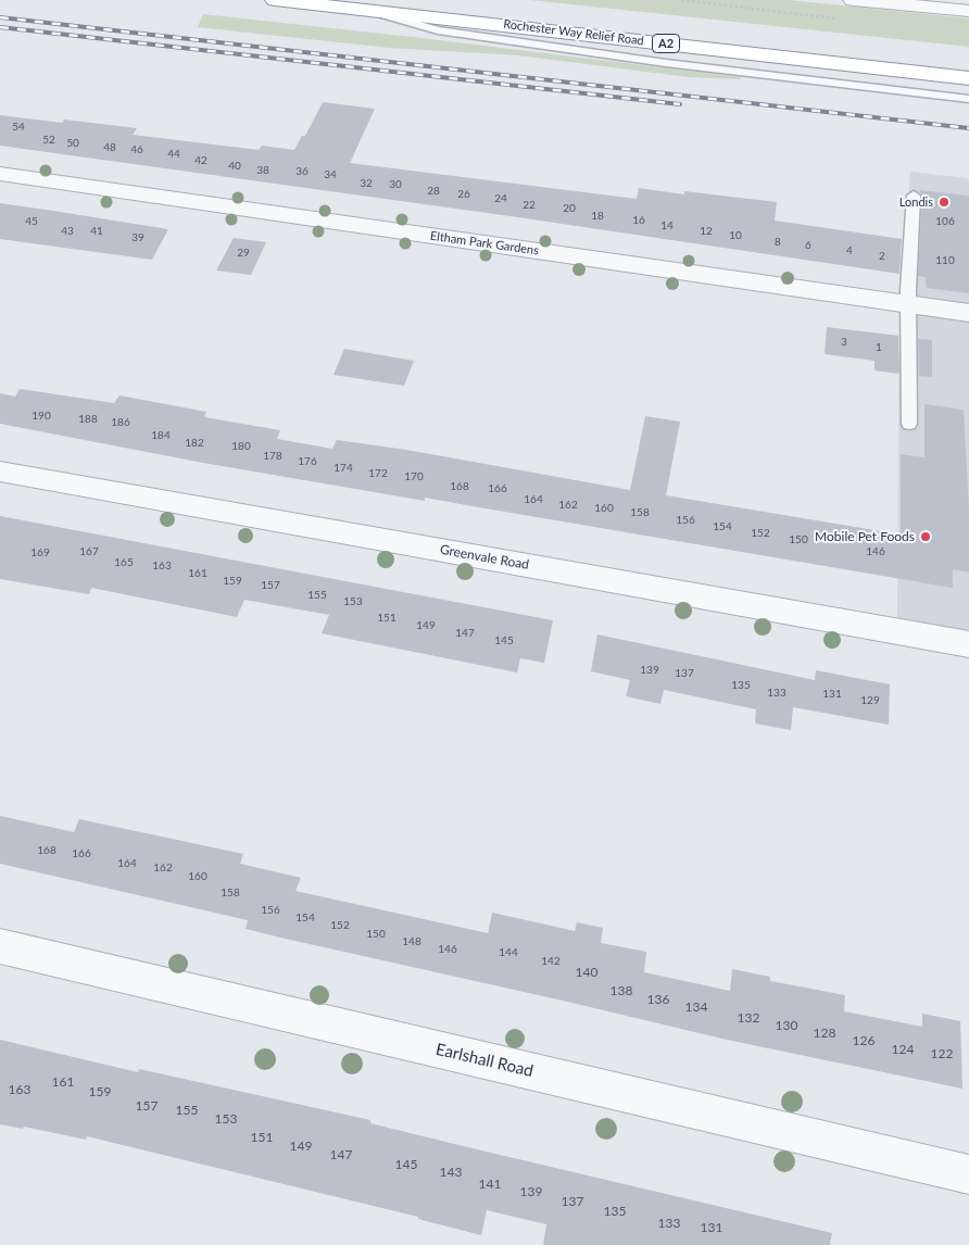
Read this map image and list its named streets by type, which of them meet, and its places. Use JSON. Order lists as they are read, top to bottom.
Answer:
{
  "streets": {
    "highway": ["Rochester Way Relief Road", "A2"],
    "street": ["Eltham Park Gardens", "Greenvale Road", "Earlshall Road"]
  },
  "places": ["Londis", "Mobile Pet Foods"],
  "house_numbers": [
    "54",
    "52",
    "50",
    "48",
    "46",
    "44",
    "42",
    "40",
    "38",
    "36",
    "34",
    "32",
    "30",
    "28",
    "26",
    "24",
    "22",
    "20",
    "18",
    "16",
    "45",
    "106",
    "14",
    "43",
    "41",
    "12",
    "10",
    "39",
    "8",
    "6",
    "4",
    "29",
    "2",
    "110",
    "3",
    "1",
    "190",
    "188",
    "186",
    "184",
    "182",
    "180",
    "178",
    "176",
    "174",
    "172",
    "170",
    "168",
    "166",
    "164",
    "162",
    "160",
    "158",
    "156",
    "154",
    "152",
    "150",
    "167",
    "146",
    "169",
    "165",
    "163",
    "161",
    "159",
    "157",
    "155",
    "153",
    "151",
    "149",
    "147",
    "145",
    "139",
    "137",
    "135",
    "133",
    "131",
    "129",
    "168",
    "166",
    "164",
    "162",
    "160",
    "158",
    "156",
    "154",
    "152",
    "150",
    "148",
    "146",
    "144",
    "142",
    "140",
    "138",
    "136",
    "134",
    "132",
    "130",
    "128",
    "126",
    "124",
    "122",
    "161",
    "163",
    "159",
    "157",
    "155",
    "153",
    "151",
    "149",
    "147",
    "145",
    "143",
    "141",
    "139",
    "137",
    "135",
    "133",
    "131"
  ]
}
